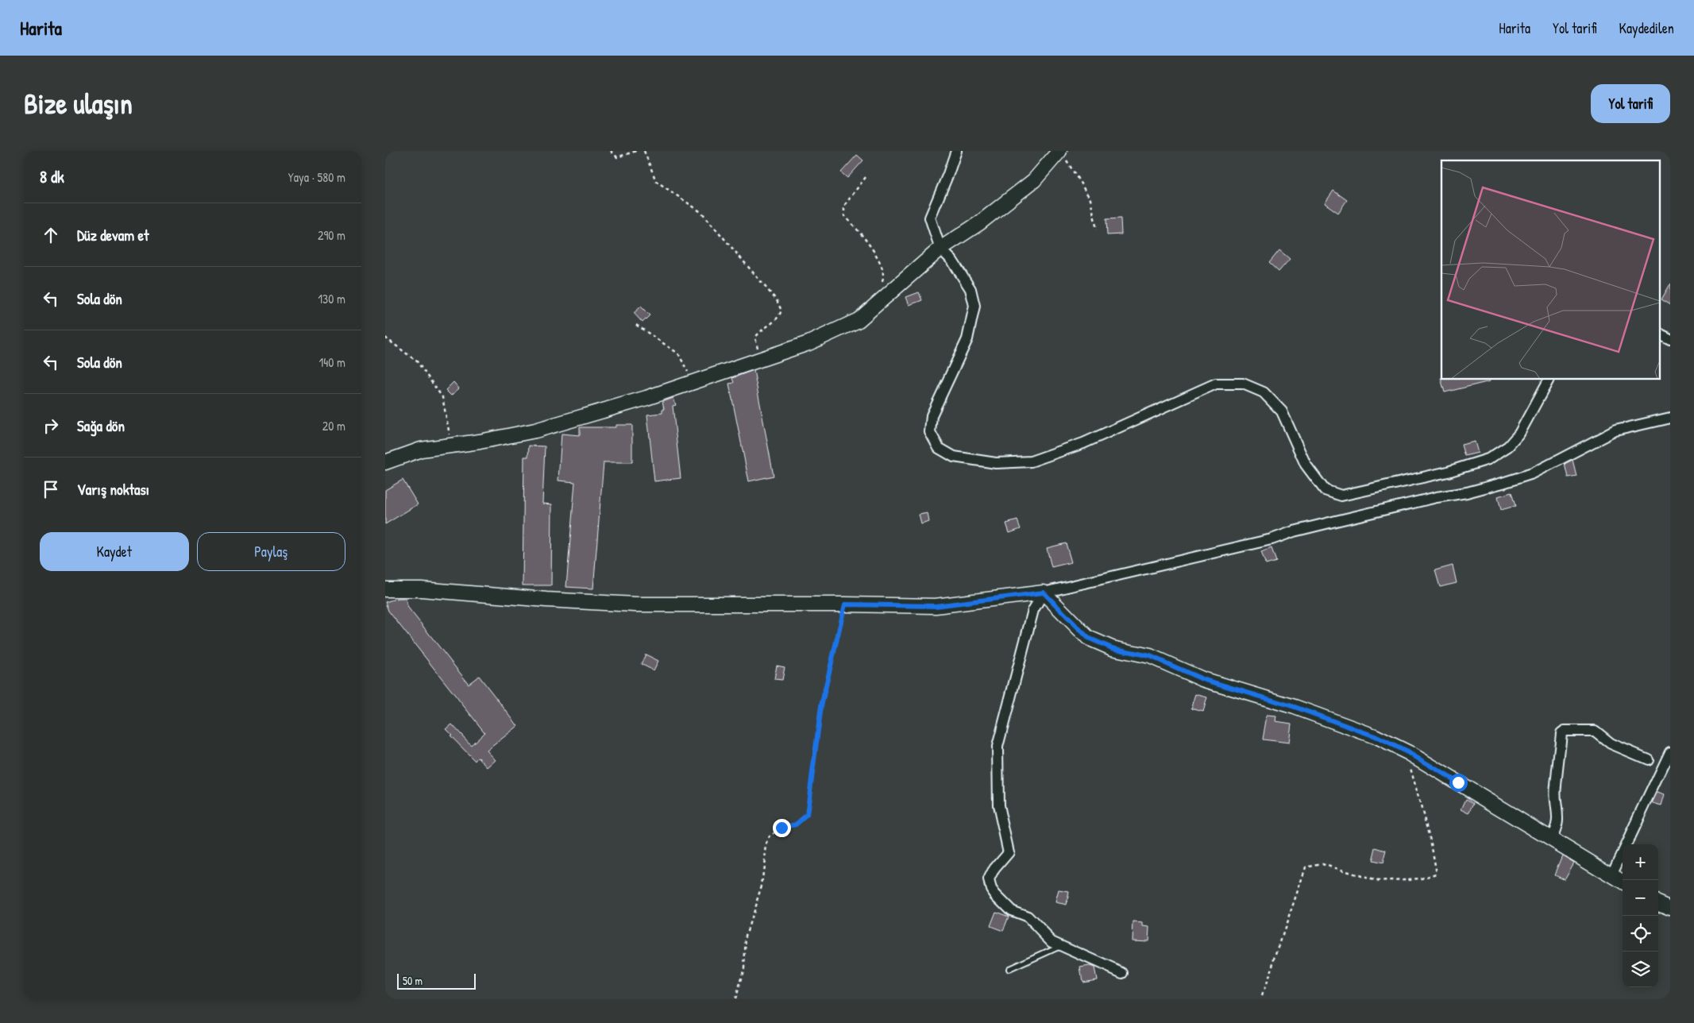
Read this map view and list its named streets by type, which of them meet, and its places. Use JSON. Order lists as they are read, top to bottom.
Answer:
{
  "scale_bar": "50 m",
  "page": {
    "header": "Harita",
    "nav": ["Harita", "Yol tarifi", "Kaydedilen"],
    "buttons": [
      "Yol tarifi",
      ["Kaydet", "Paylaş"]
    ],
    "title": "Bize ulaşın",
    "heading": ["8 dk", "Yaya · 580 m"],
    "list": [
      ["Düz devam et", "290 m"],
      ["Sola dön", "130 m"],
      ["Sola dön", "140 m"],
      ["Sağa dön", "20 m"],
      "Varış noktası"
    ],
    "map_buttons": ["+", "−"],
    "scale": "50 m"
  }
}
